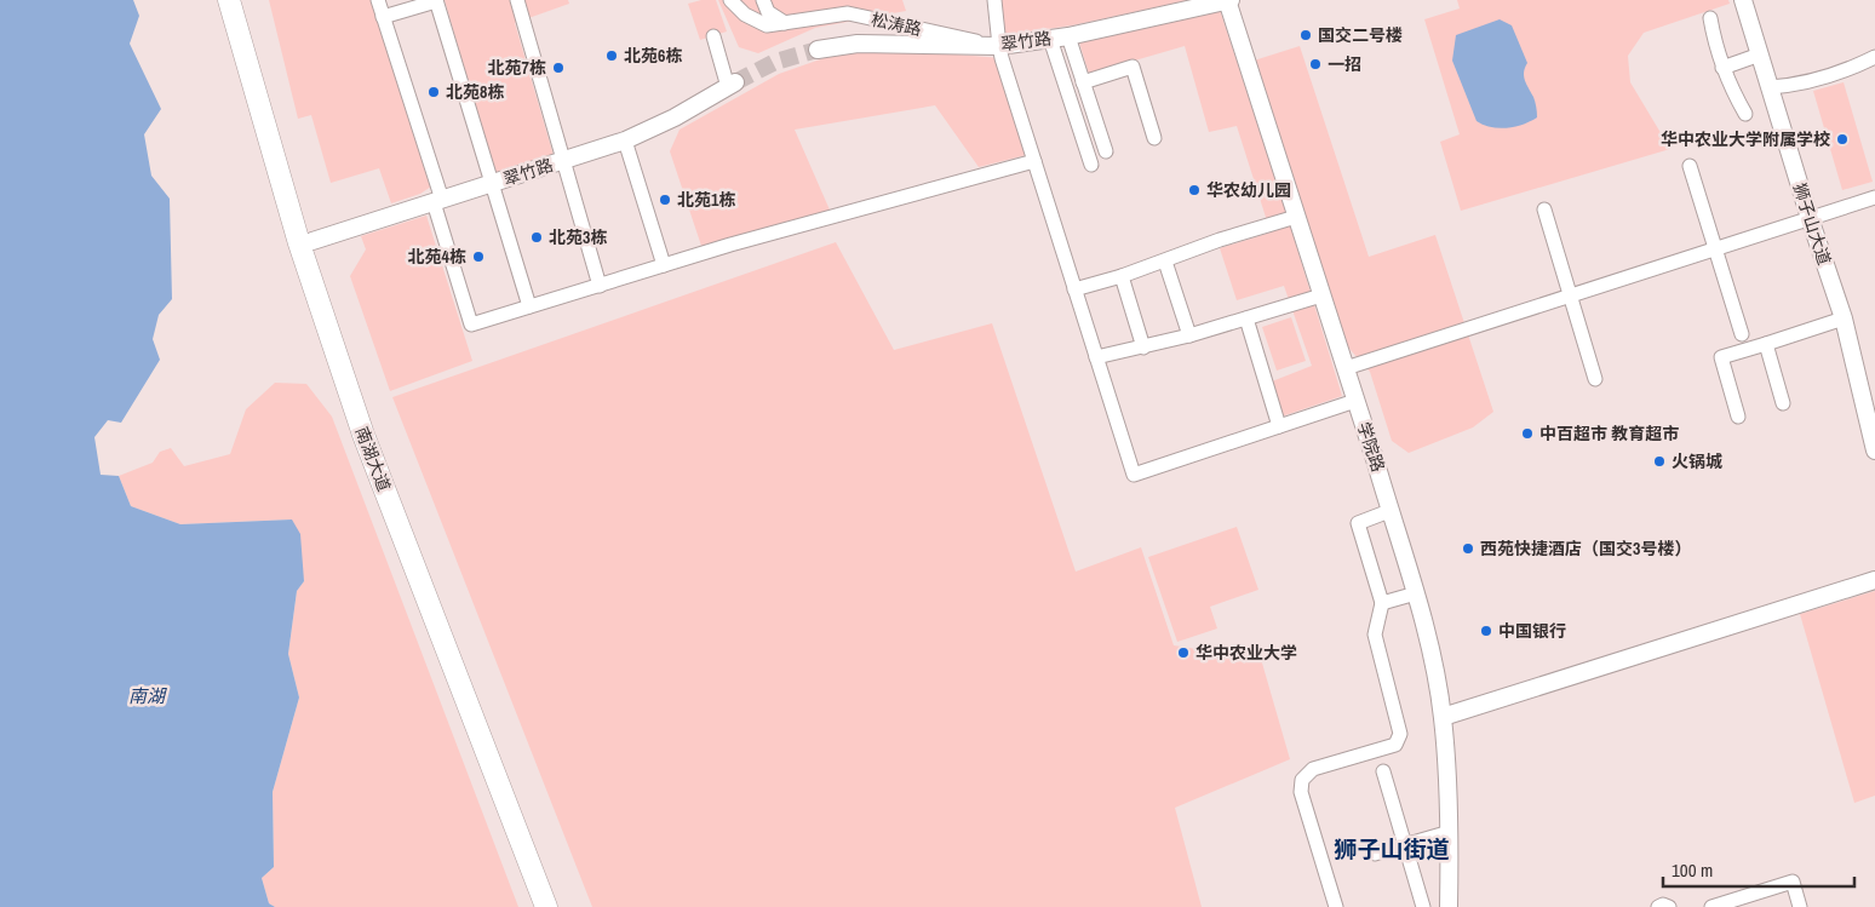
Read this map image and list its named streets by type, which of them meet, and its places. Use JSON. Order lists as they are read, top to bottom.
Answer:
{
  "streets": {
    "main road": ["南湖大道"],
    "street": [
      "松涛路",
      "翠竹路",
      "狮子山大道",
      "学院路"
    ]
  },
  "crossings": [
    ["松涛路", "翠竹路"],
    ["翠竹路", "学院路"],
    ["翠竹路", "南湖大道"]
  ],
  "districts": ["狮子山街道"],
  "water": ["南湖"],
  "places": [
    "国交二号楼",
    "北苑6栋",
    "一招",
    "北苑7栋",
    "北苑8栋",
    "华中农业大学附属学校",
    "华农幼儿园",
    "北苑1栋",
    "北苑3栋",
    "北苑4栋",
    "中百超市 教育超市",
    "火锅城",
    "西苑快捷酒店（国交3号楼）",
    "中国银行",
    "华中农业大学"
  ],
  "scale_bar": "100 m"
}
